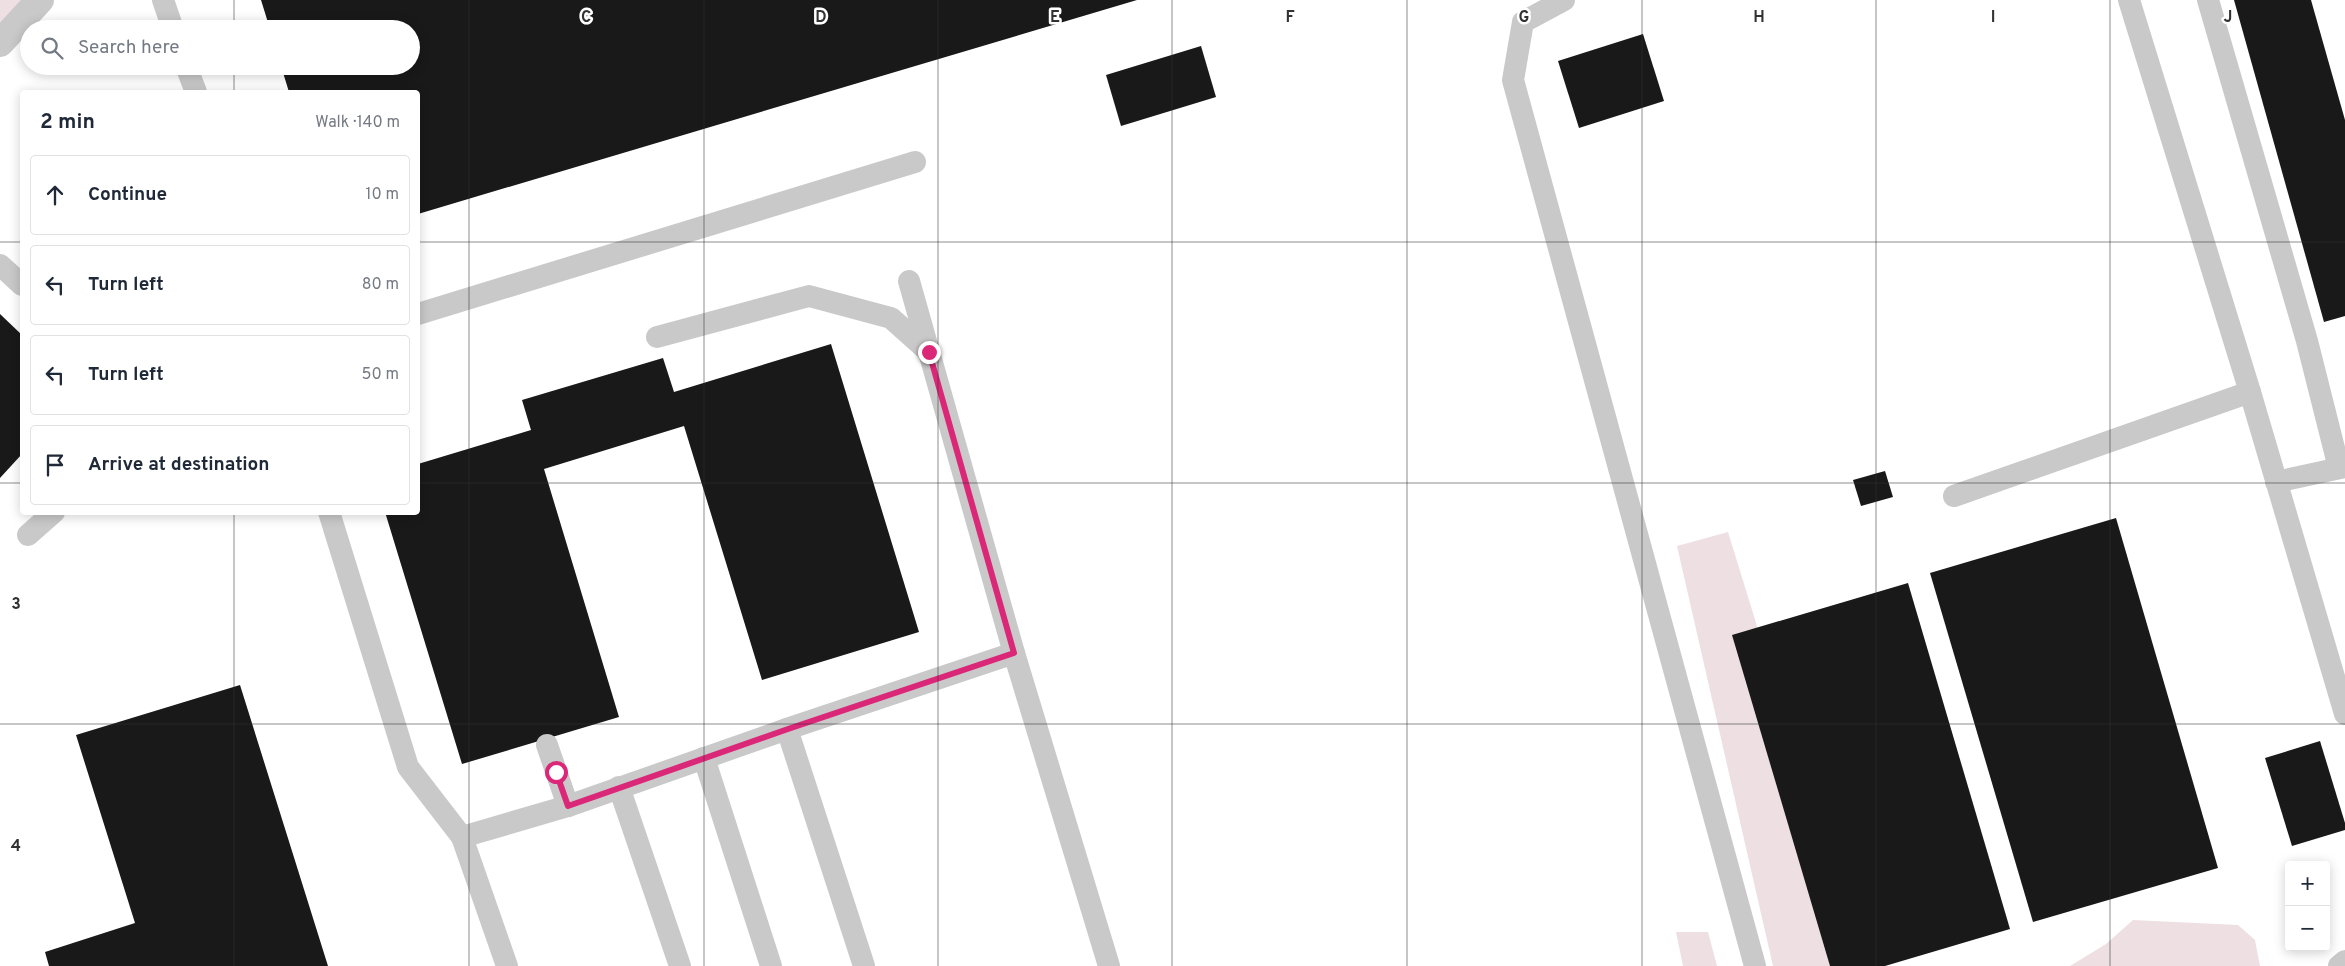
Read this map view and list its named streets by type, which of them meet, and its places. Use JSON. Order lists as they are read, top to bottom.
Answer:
{
  "page": {
    "search": "Search here",
    "heading": ["2 min", "Walk · 140 m"],
    "list": [
      ["Continue", "10 m"],
      ["Turn left", "80 m"],
      ["Turn left", "50 m"],
      "Arrive at destination"
    ],
    "map_buttons": ["+", "−"]
  },
  "grid": {
    "columns": [
      "C",
      "D",
      "E",
      "F",
      "G",
      "H",
      "I",
      "J"
    ],
    "rows": ["3", "4"]
  }
}
